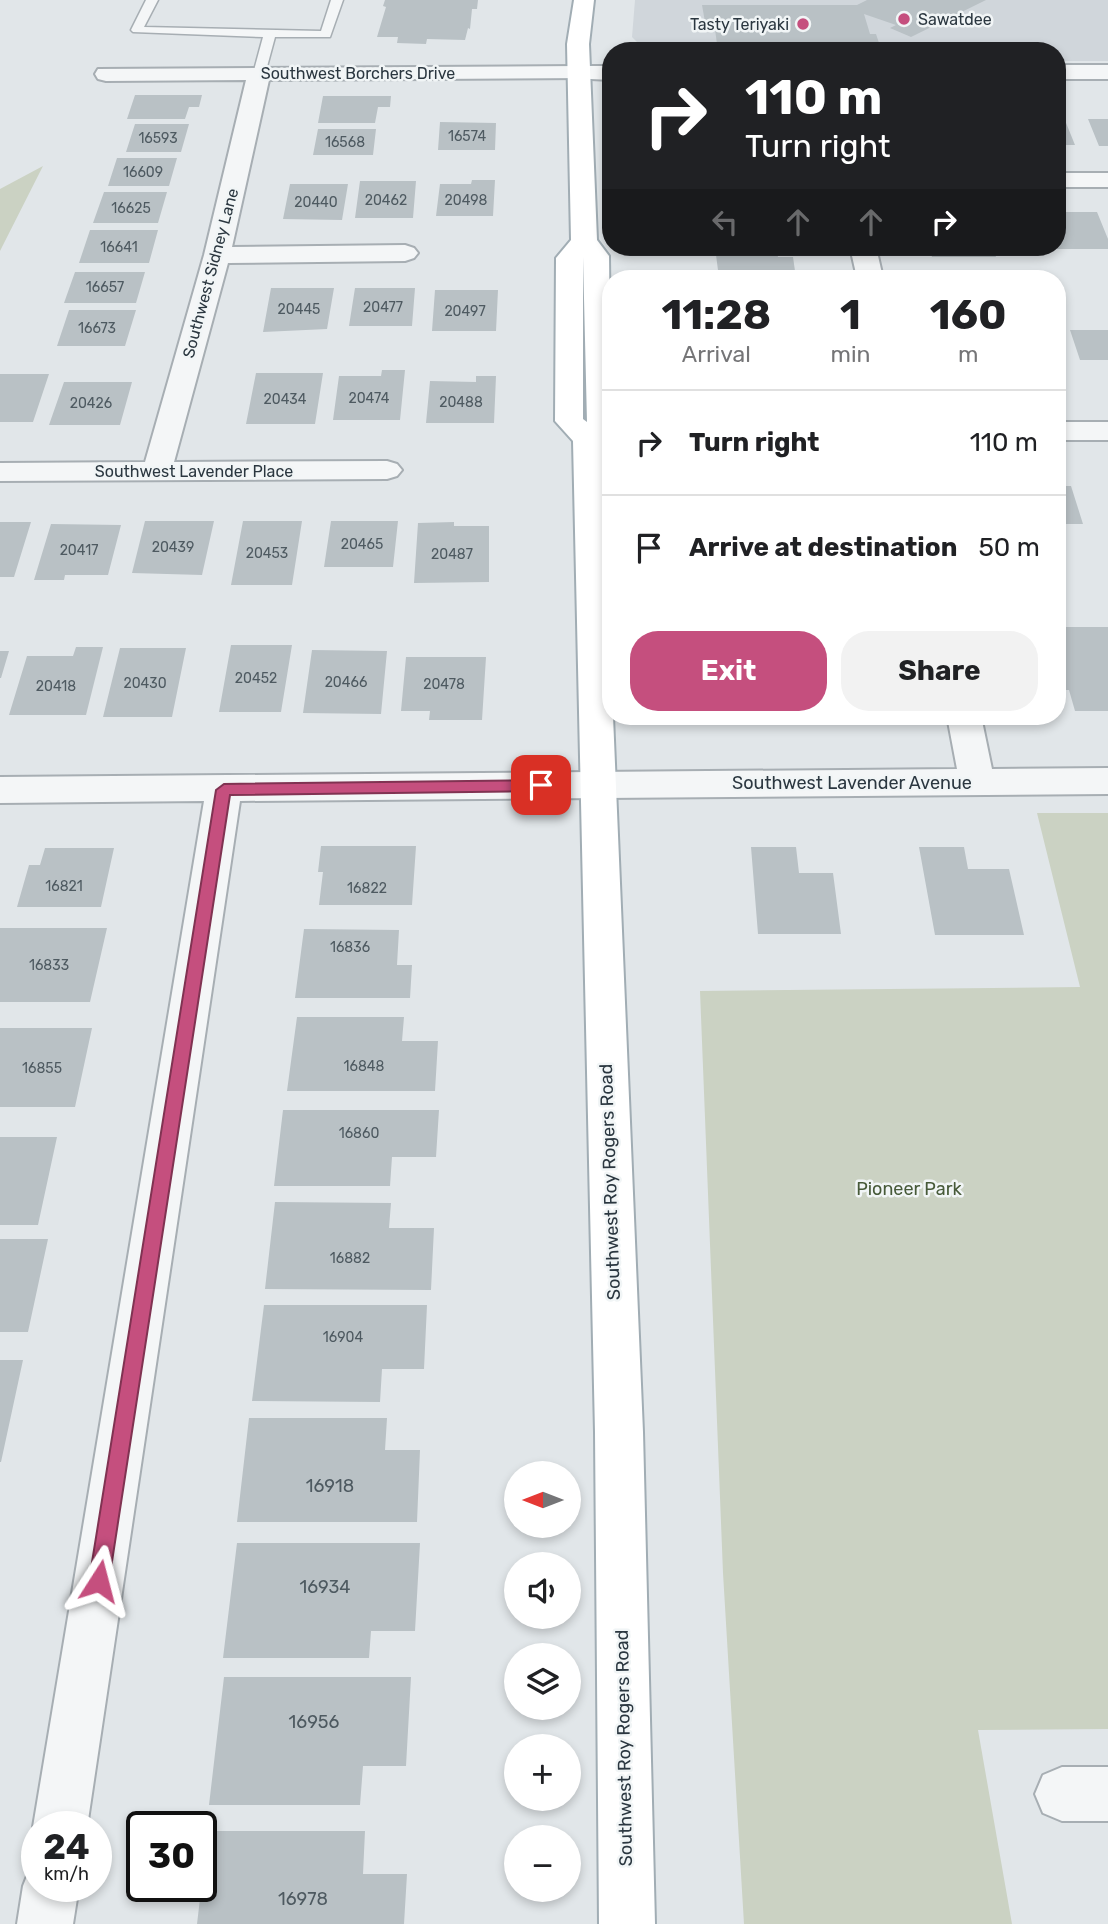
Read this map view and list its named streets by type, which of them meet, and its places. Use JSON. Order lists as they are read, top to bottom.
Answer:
{
  "streets": {
    "main road": ["Southwest Roy Rogers Road"],
    "street": [
      "Southwest Borchers Drive",
      "Southwest Sidney Lane",
      "Southwest Lavender Place",
      "Southwest Lavender Avenue"
    ]
  },
  "crossings": [
    ["Southwest Borchers Drive", "Southwest Sidney Lane"],
    ["Southwest Borchers Drive", "Southwest Roy Rogers Road"],
    ["Southwest Sidney Lane", "Southwest Lavender Place"],
    ["Southwest Lavender Avenue", "Southwest Roy Rogers Road"]
  ],
  "parks": ["Pioneer Park"],
  "places": ["Sawatdee", "Tasty Teriyaki"],
  "house_numbers": [
    "16574",
    "16593",
    "16568",
    "16609",
    "20462",
    "20498",
    "20440",
    "16625",
    "16641",
    "16657",
    "20477",
    "20445",
    "20497",
    "16673",
    "20474",
    "20434",
    "20488",
    "20426",
    "20465",
    "20439",
    "20417",
    "20453",
    "20487",
    "20452",
    "20466",
    "20430",
    "20478",
    "20418",
    "16821",
    "16822",
    "16836",
    "16833",
    "16848",
    "16855",
    "16860",
    "16882",
    "16904",
    "16918",
    "16934",
    "16956",
    "16978"
  ],
  "north": "left",
  "page": {
    "turn": ["110 m", "Turn right"],
    "eta": [
      "11:28",
      "Arrival",
      "1",
      "min",
      "160",
      "m"
    ],
    "list": [
      {
        "name": "Turn right",
        "value": "110 m"
      },
      {
        "name": "Arrive at destination",
        "value": "50 m"
      }
    ],
    "buttons": ["Exit", "Share"],
    "map_buttons": ["+", "−"],
    "speed": "24 km/h",
    "limit": "30"
  }
}
